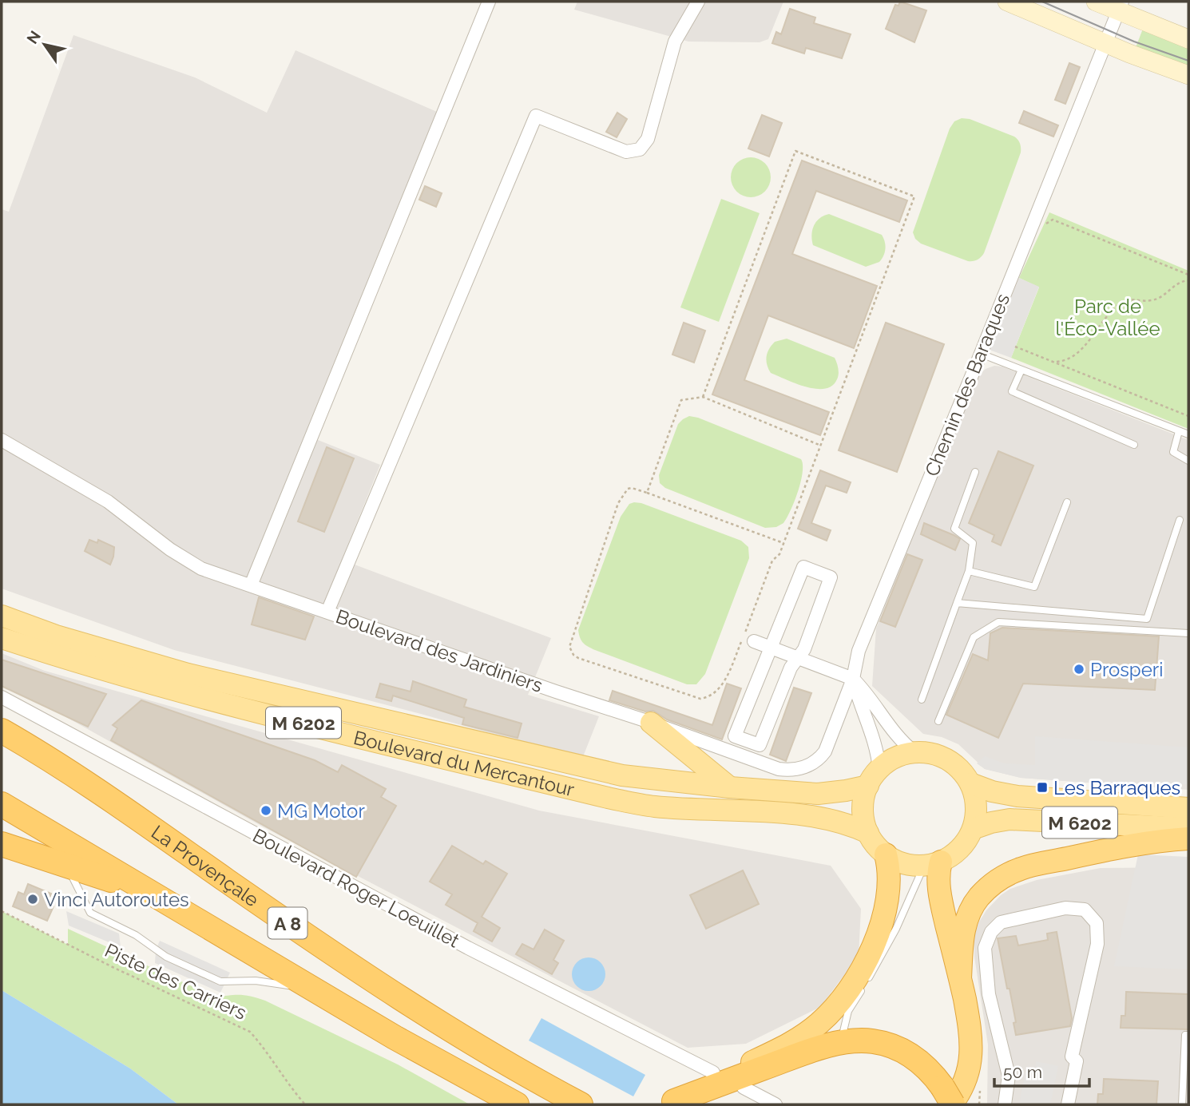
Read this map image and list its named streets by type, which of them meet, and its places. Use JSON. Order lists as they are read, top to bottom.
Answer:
{
  "streets": {
    "highway": ["La Provençale", "A 8"],
    "main road": ["M 6202", "Boulevard du Mercantour"],
    "street": ["Chemin des Baraques", "Boulevard des Jardiniers", "Boulevard Roger Loeuillet"],
    "path": ["Piste des Carriers"]
  },
  "crossings": [
    ["Chemin des Baraques", "Boulevard des Jardiniers"],
    ["M 6202", "Boulevard du Mercantour"]
  ],
  "parks": ["Parc de l'Éco-Vallée"],
  "places": {
    "other": ["Prosperi", "MG Motor", "Vinci Autoroutes"],
    "transit": ["Les Barraques"]
  },
  "scale_bar": "50 m",
  "north": "top left"
}
